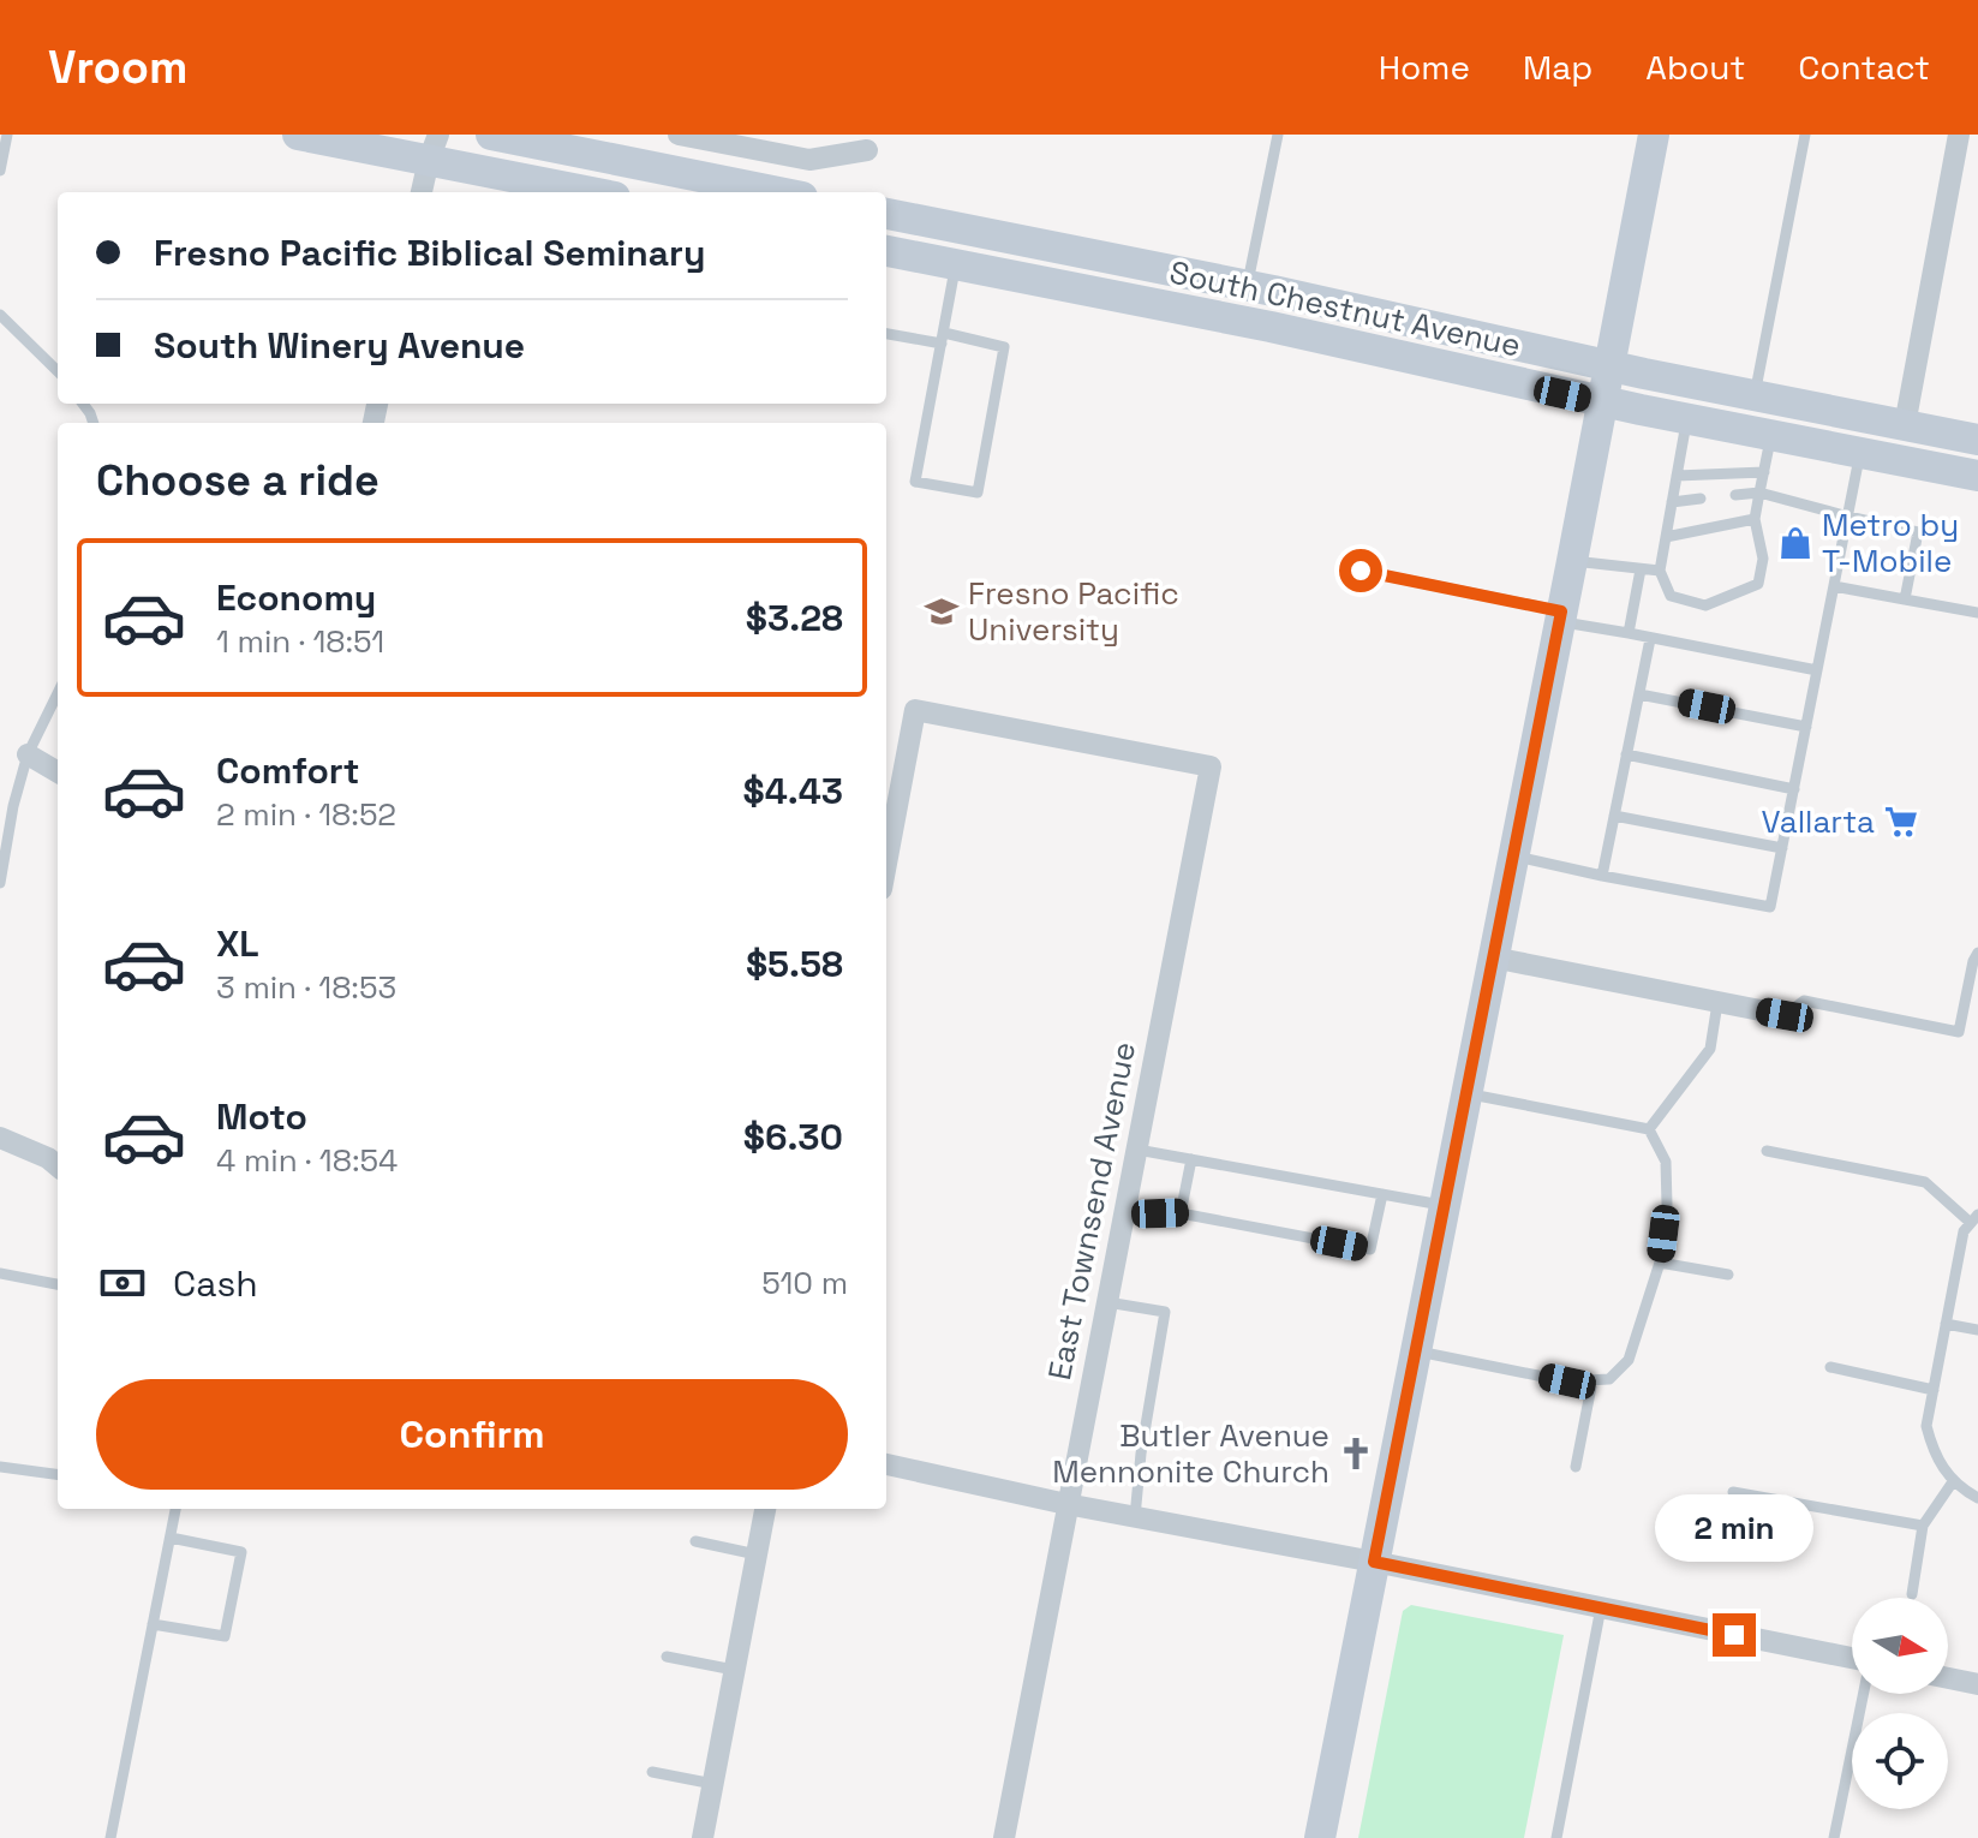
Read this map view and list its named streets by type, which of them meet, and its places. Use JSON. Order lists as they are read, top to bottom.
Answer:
{
  "streets": {
    "main road": ["South Chestnut Avenue"],
    "street": ["East Townsend Avenue"]
  },
  "places": {
    "shop": ["Metro by T-Mobile"],
    "school or university": ["Fresno Pacific University"],
    "supermarket": ["Vallarta"],
    "church": ["Butler Avenue Mennonite Church"]
  },
  "north": "right",
  "page": {
    "header": "Vroom",
    "nav": [
      "Home",
      "Map",
      "About",
      "Contact"
    ],
    "banner": ["Fresno Pacific Biblical Seminary", "South Winery Avenue"],
    "heading": "Choose a ride",
    "list": [
      {
        "name": "Economy",
        "note": "1 min · 18:51",
        "value": "$3.28"
      },
      {
        "name": "Comfort",
        "note": "2 min · 18:52",
        "value": "$4.43"
      },
      {
        "name": "XL",
        "note": "3 min · 18:53",
        "value": "$5.58"
      },
      {
        "name": "Moto",
        "note": "4 min · 18:54",
        "value": "$6.30"
      }
    ],
    "pay": ["Cash", "510 m"],
    "buttons": "Confirm",
    "bubble": "2 min"
  }
}
